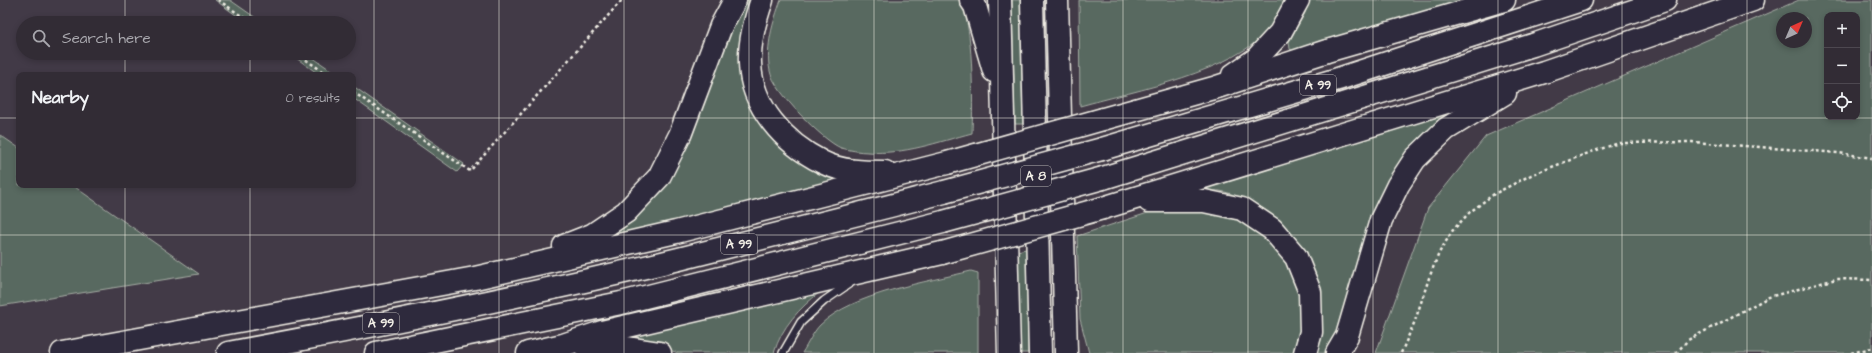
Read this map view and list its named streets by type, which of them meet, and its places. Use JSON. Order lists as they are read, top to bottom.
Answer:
{
  "streets": {
    "highway": ["A 99", "A 8"]
  },
  "north": "top right",
  "page": {
    "map_buttons": ["+", "−"],
    "search": "Search here",
    "heading": ["Nearby", "0 results"]
  }
}
